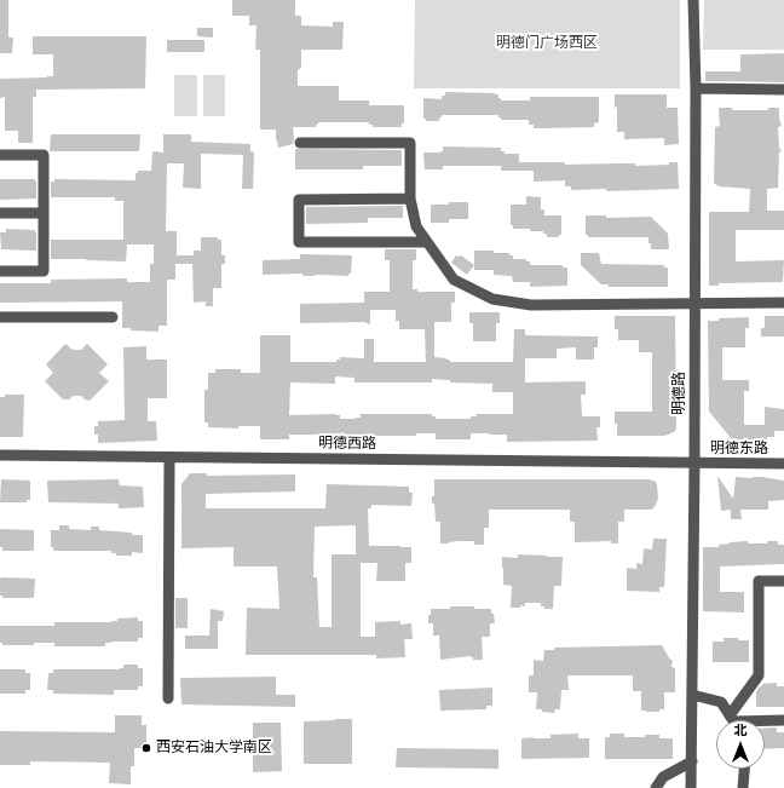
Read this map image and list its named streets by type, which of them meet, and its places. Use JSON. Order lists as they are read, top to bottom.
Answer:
{
  "streets": {
    "street": ["明德路", "明德西路", "明德东路"]
  },
  "crossings": [
    ["明德路", "明德西路"],
    ["明德路", "明德东路"],
    ["明德西路", "明德东路"]
  ],
  "parks": ["明德门广场西区"],
  "places": ["西安石油大学南区"],
  "north": "top"
}
